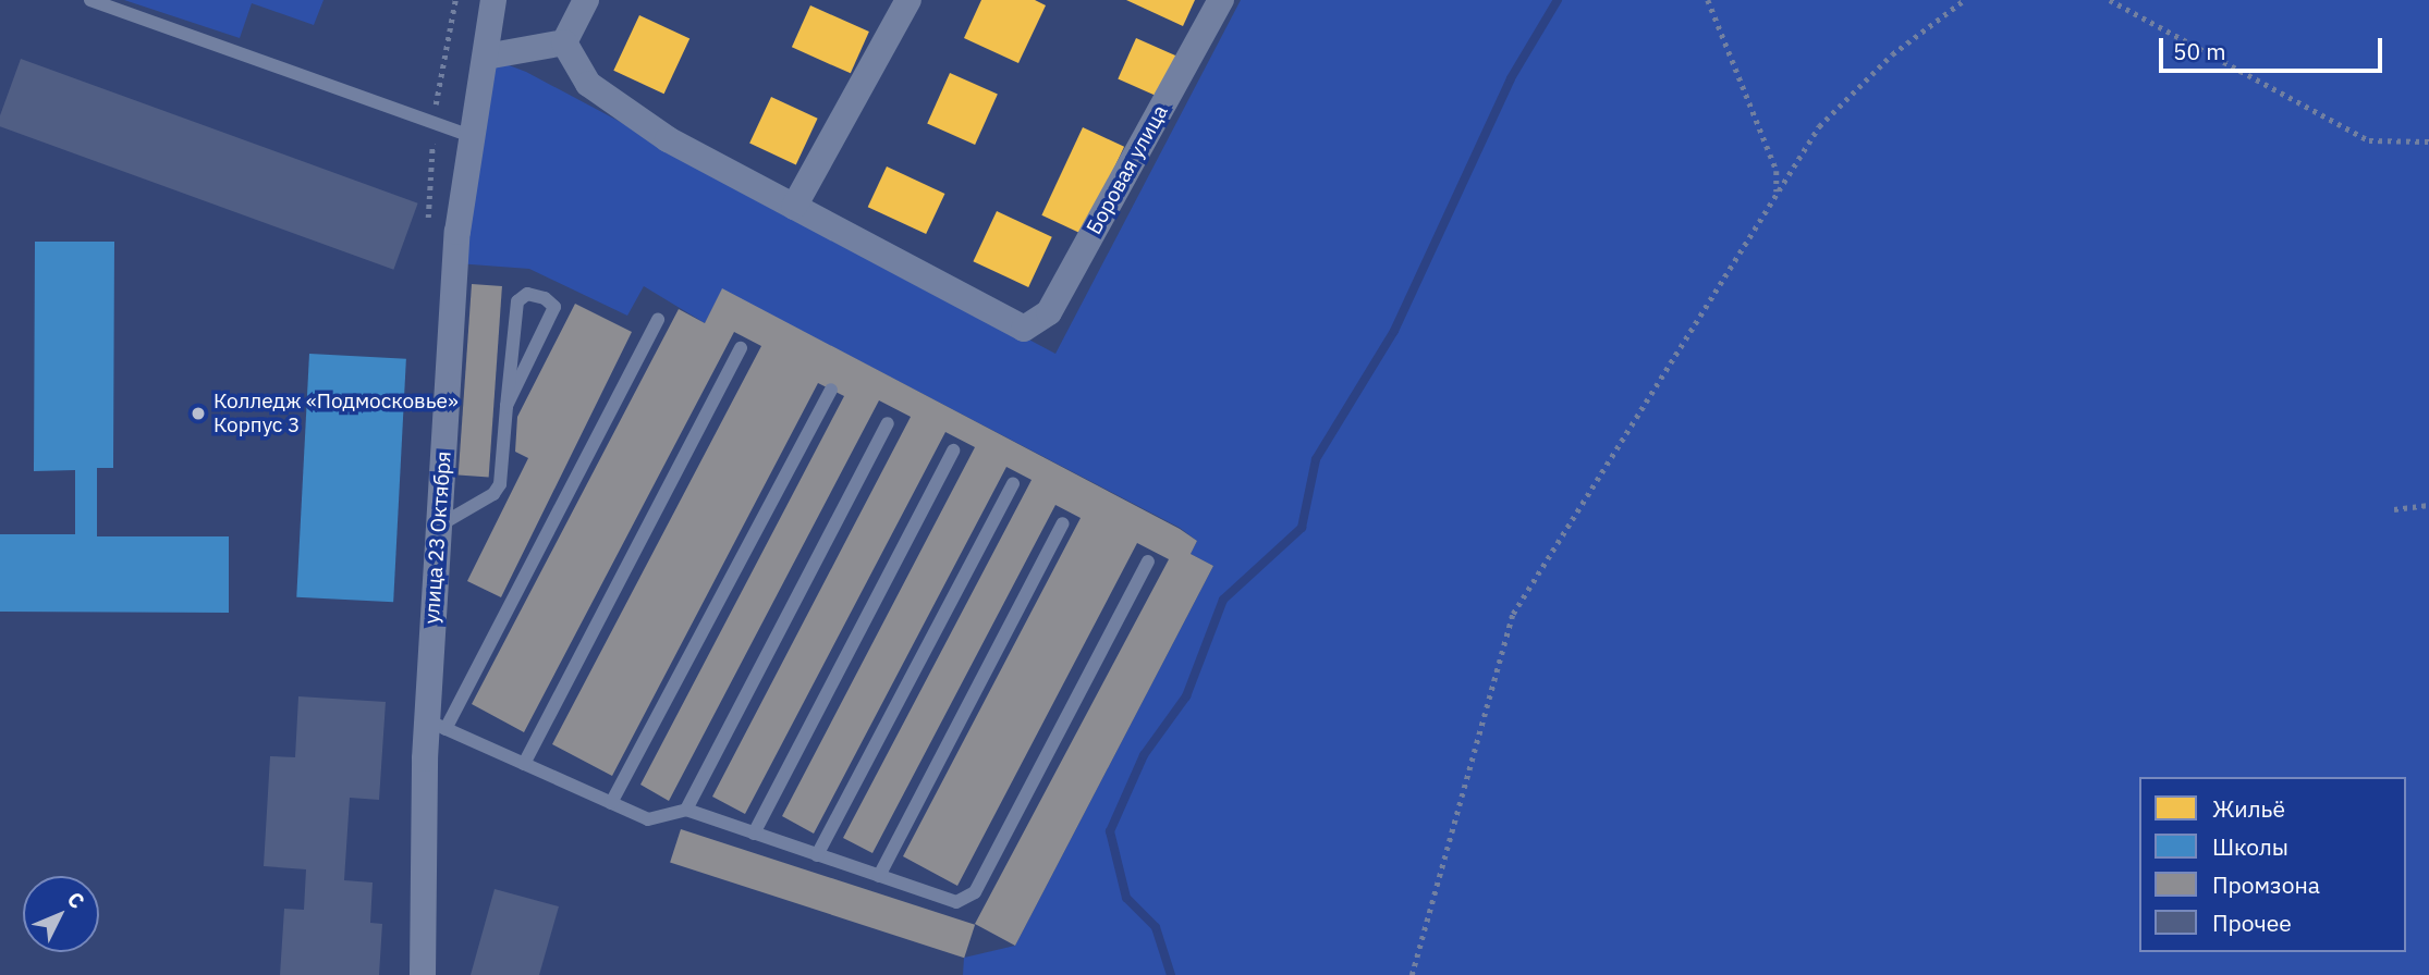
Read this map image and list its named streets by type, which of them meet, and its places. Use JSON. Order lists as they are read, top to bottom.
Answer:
{
  "streets": {
    "street": ["Боровая улица", "улица 23 Октября"]
  },
  "places": ["Колледж «Подмосковье» Корпус 3"],
  "legend": [
    "Жильё",
    "Школы",
    "Промзона",
    "Прочее"
  ],
  "scale_bar": "50 m",
  "north": "top right"
}
